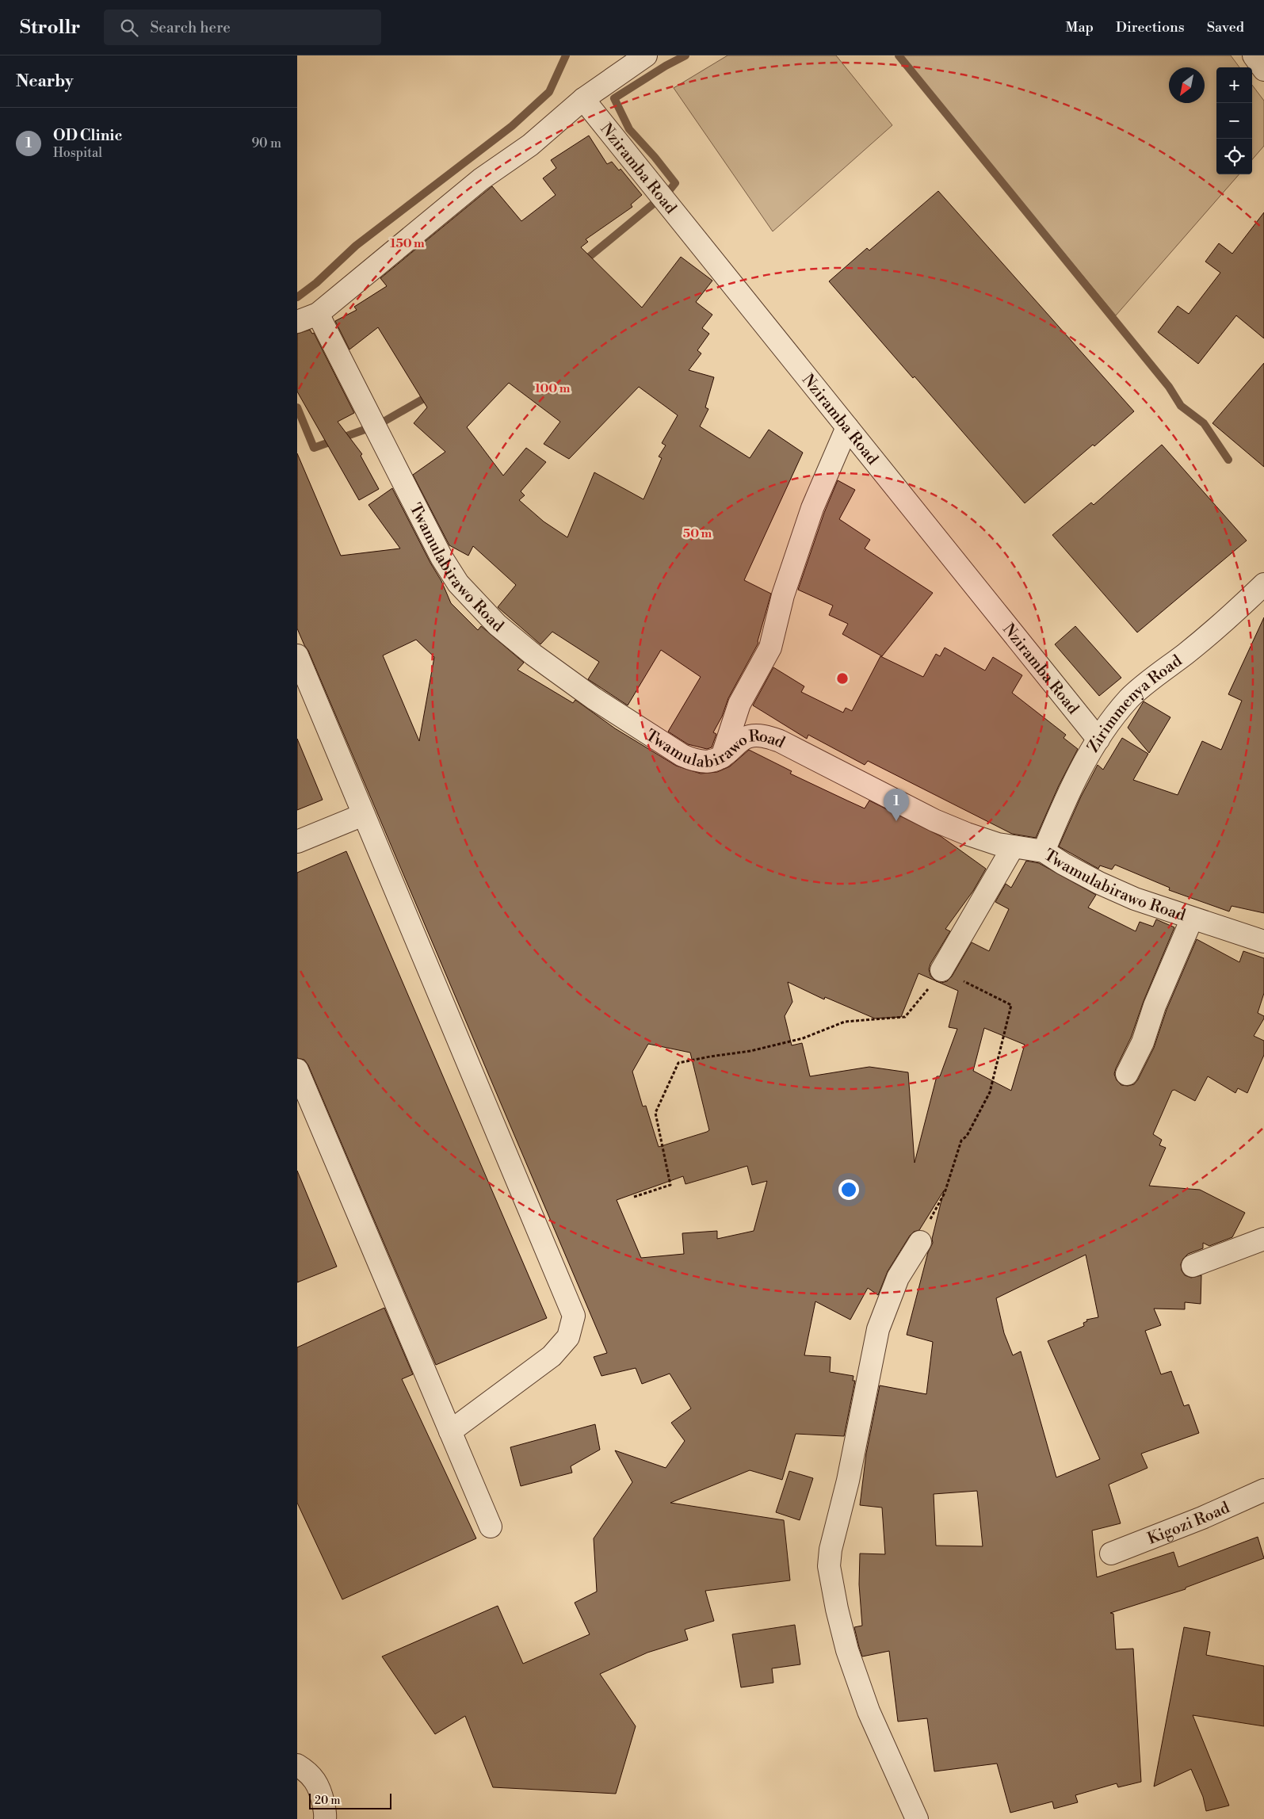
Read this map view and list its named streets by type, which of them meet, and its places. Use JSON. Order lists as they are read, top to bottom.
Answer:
{
  "streets": {
    "street": [
      "Nziramba Road",
      "Twamulabirawo Road",
      "Zirimmenya Road",
      "Kigozi Road"
    ]
  },
  "crossings": [
    ["Nziramba Road", "Zirimmenya Road"],
    ["Twamulabirawo Road", "Zirimmenya Road"]
  ],
  "scale_bar": "20 m",
  "north": "bottom left",
  "page": {
    "header": "Strollr",
    "search": "Search here",
    "nav": ["Map", "Directions", "Saved"],
    "heading": "Nearby",
    "map_buttons": ["+", "−"],
    "list": [
      {
        "mark": "1",
        "name": "OD Clinic",
        "note": "Hospital",
        "value": "90 m"
      }
    ],
    "pins": "1",
    "scale": "20 m"
  },
  "rings": ["150 m", "100 m", "50 m"]
}
